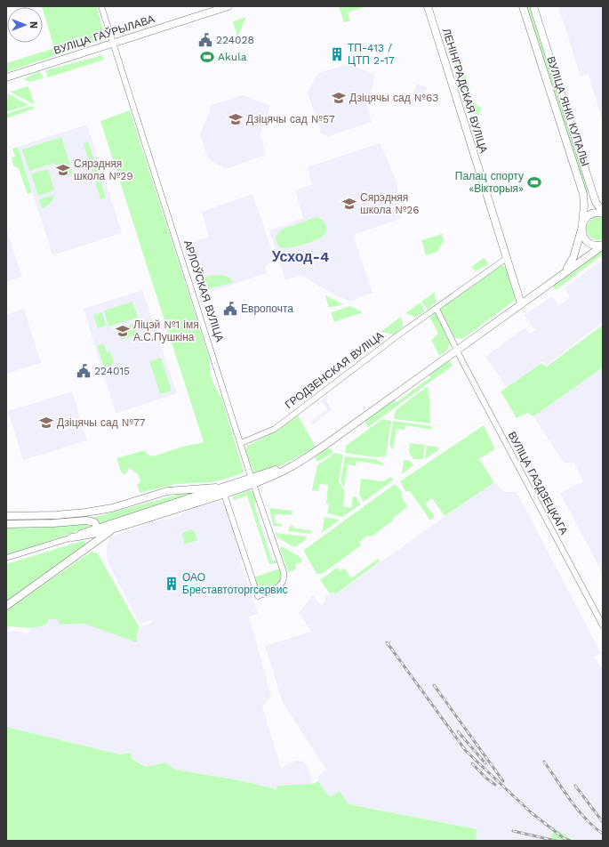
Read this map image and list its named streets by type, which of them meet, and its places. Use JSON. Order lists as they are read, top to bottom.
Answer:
{
  "streets": {
    "main road": ["ВУЛІЦА ГАЎРЫЛАВА", "ЛЕНІНГРАДСКАЯ ВУЛІЦА", "ВУЛІЦА ЯНКІ КУПАЛЫ"],
    "street": ["АРЛОЎСКАЯ ВУЛІЦА", "ГРОДЗЕНСКАЯ ВУЛІЦА", "ВУЛІЦА ГАЗДЗЕЦКАГА"]
  },
  "crossings": [
    ["ВУЛІЦА ГАЎРЫЛАВА", "АРЛОЎСКАЯ ВУЛІЦА"],
    ["ЛЕНІНГРАДСКАЯ ВУЛІЦА", "ГРОДЗЕНСКАЯ ВУЛІЦА"],
    ["АРЛОЎСКАЯ ВУЛІЦА", "ГРОДЗЕНСКАЯ ВУЛІЦА"]
  ],
  "districts": ["Усход-4"],
  "places": {
    "public building": ["224028", "Европочта", "224015"],
    "building": ["ТП-413 / ЦТП 2-17", "ОАО Бреставтоторгсервис"],
    "sports": ["Akula", "Палац спорту «Вікторыя»"],
    "school or university": [
      "Дзіцячы сад №63",
      "Дзіцячы сад №57",
      "Сярэдняя школа №29",
      "Сярэдняя школа №26",
      "Ліцэй №1 імя А.С.Пушкіна",
      "Дзіцячы сад №77"
    ]
  },
  "north": "right"
}
